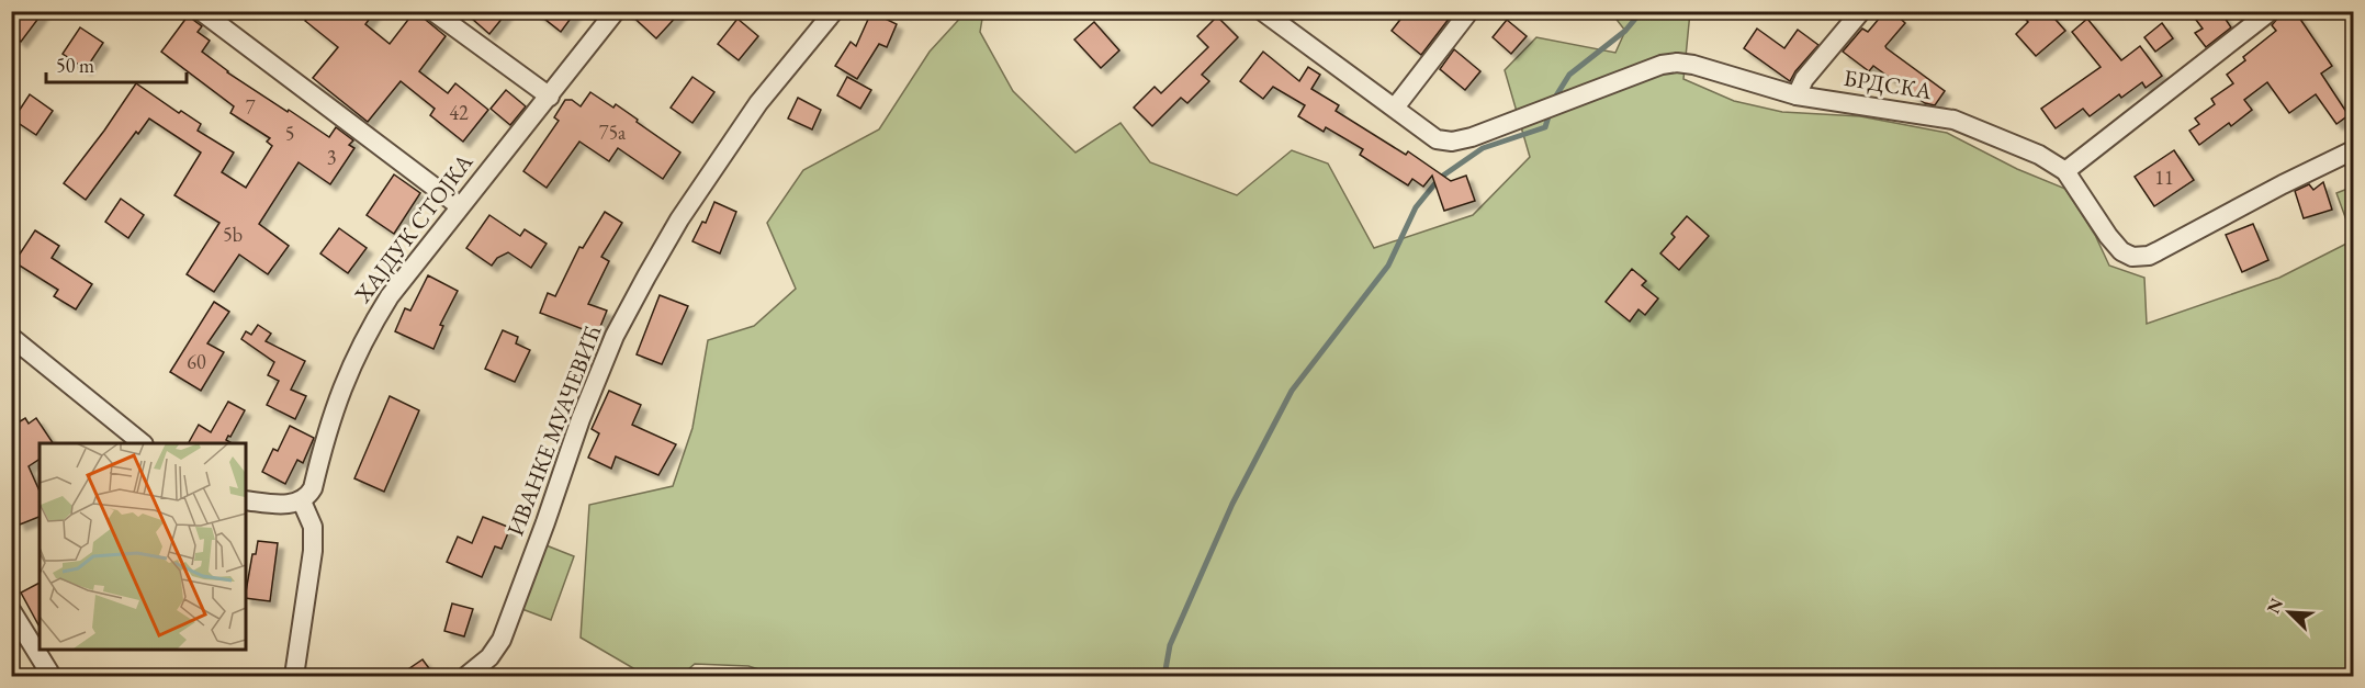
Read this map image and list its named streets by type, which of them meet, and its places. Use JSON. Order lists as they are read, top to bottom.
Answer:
{
  "streets": {
    "street": ["БРДСКА", "ХАЈДУК СТОЈКА", "ИВАНКЕ МУАЧЕВИЋ"]
  },
  "house_numbers": [
    "7",
    "42",
    "75a",
    "5",
    "3",
    "11",
    "5b",
    "60"
  ],
  "scale_bar": "50 m",
  "north": "top left"
}
